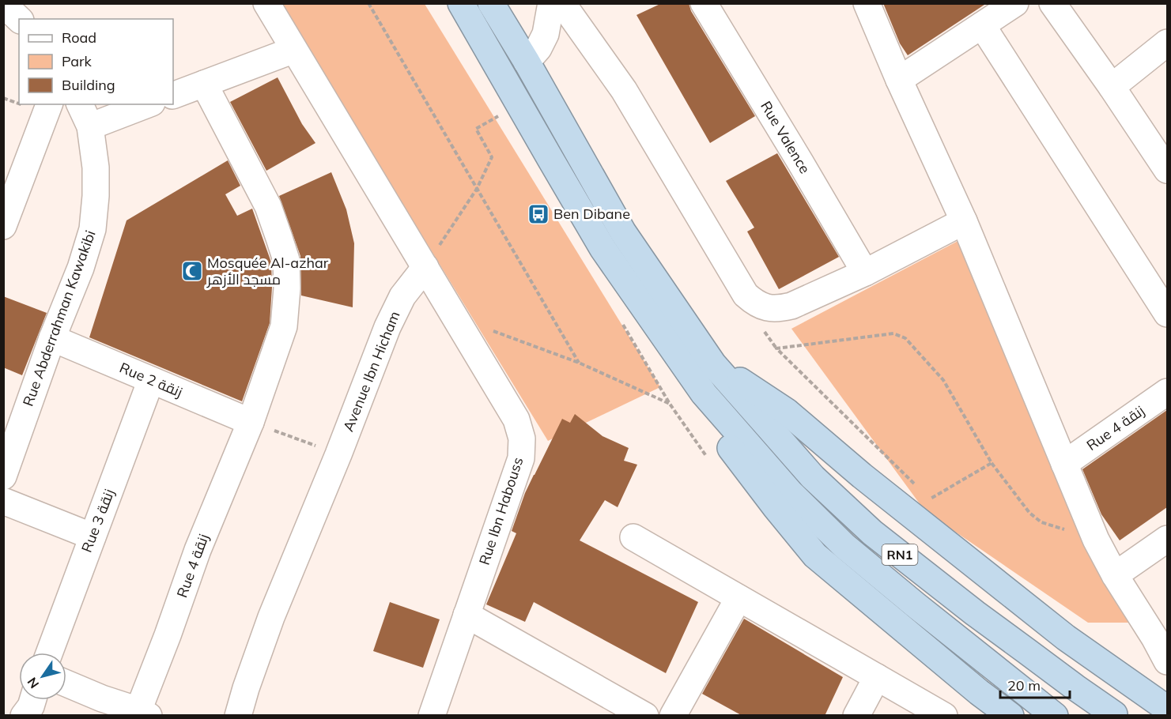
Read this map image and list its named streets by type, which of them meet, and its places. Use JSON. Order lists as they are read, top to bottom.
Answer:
{
  "streets": {
    "highway": ["RN1"],
    "street": [
      "Rue Valence",
      "Rue Abderrahman Kawakibi",
      "Avenue Ibn Hicham",
      "Rue 2 زنقة",
      "Rue 4 زنقة",
      "Rue Ibn Habouss",
      "Rue 3 زنقة"
    ]
  },
  "crossings": [
    ["Rue Abderrahman Kawakibi", "Rue 2 زنقة"],
    ["Avenue Ibn Hicham", "Rue Ibn Habouss"],
    ["Rue 2 زنقة", "Rue 4 زنقة"],
    ["Rue 2 زنقة", "Rue 3 زنقة"]
  ],
  "places": {
    "bus stop": ["Ben Dibane"],
    "mosque": ["Mosquée Al-azhar مسجد الأزهر"]
  },
  "legend": ["Road", "Park", "Building"],
  "scale_bar": "20 m",
  "north": "bottom left"
}
